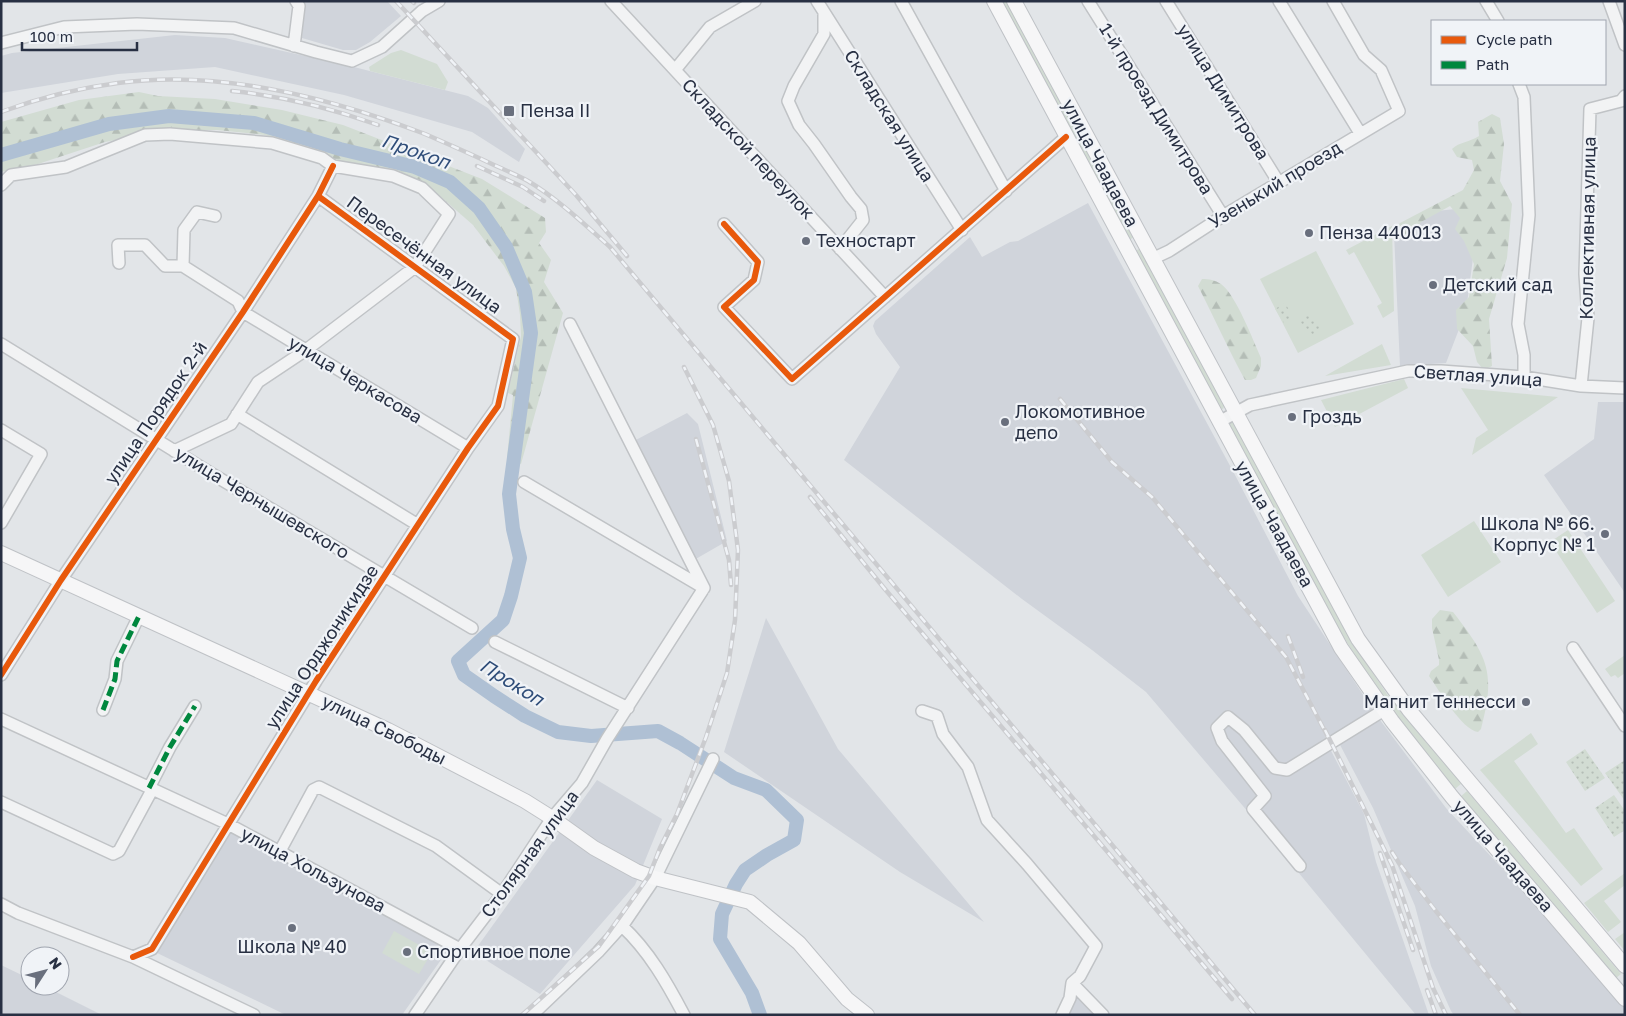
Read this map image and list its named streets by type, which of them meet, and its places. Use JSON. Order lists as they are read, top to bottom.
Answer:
{
  "streets": {
    "main road": ["улица Чаадаева", "улица Свободы"],
    "street": [
      "улица Димитрова",
      "1-й проезд Димитрова",
      "Складская улица",
      "Складской переулок",
      "Узенький проезд",
      "Коллективная улица",
      "Пересечённая улица",
      "Светлая улица",
      "улица Черкасова",
      "улица Порядок 2-й",
      "улица Чернышевского",
      "улица Орджоникидзе",
      "Столярная улица",
      "улица Хользунова"
    ]
  },
  "crossings": [
    ["улица Димитрова", "Узенький проезд"],
    ["1-й проезд Димитрова", "Узенький проезд"],
    ["улица Чаадаева", "Узенький проезд"],
    ["улица Чаадаева", "Светлая улица"],
    ["Коллективная улица", "Светлая улица"],
    ["Пересечённая улица", "улица Порядок 2-й"],
    ["Пересечённая улица", "улица Орджоникидзе"],
    ["улица Черкасова", "улица Порядок 2-й"],
    ["улица Черкасова", "улица Орджоникидзе"],
    ["улица Порядок 2-й", "улица Чернышевского"],
    ["улица Порядок 2-й", "улица Свободы"],
    ["улица Чернышевского", "улица Орджоникидзе"],
    ["улица Орджоникидзе", "улица Свободы"],
    ["улица Орджоникидзе", "улица Хользунова"],
    ["улица Свободы", "Столярная улица"],
    ["Столярная улица", "улица Хользунова"]
  ],
  "water": ["Прокоп"],
  "places": {
    "transit": ["Пенза II"],
    "other": [
      "Пенза 440013",
      "Техностарт",
      "Детский сад",
      "Гроздь",
      "Локомотивное депо",
      "Школа № 66. Корпус № 1",
      "Магнит Теннесси",
      "Школа № 40",
      "Спортивное поле"
    ]
  },
  "legend": ["Cycle path", "Path"],
  "scale_bar": "100 m",
  "north": "top right"
}
